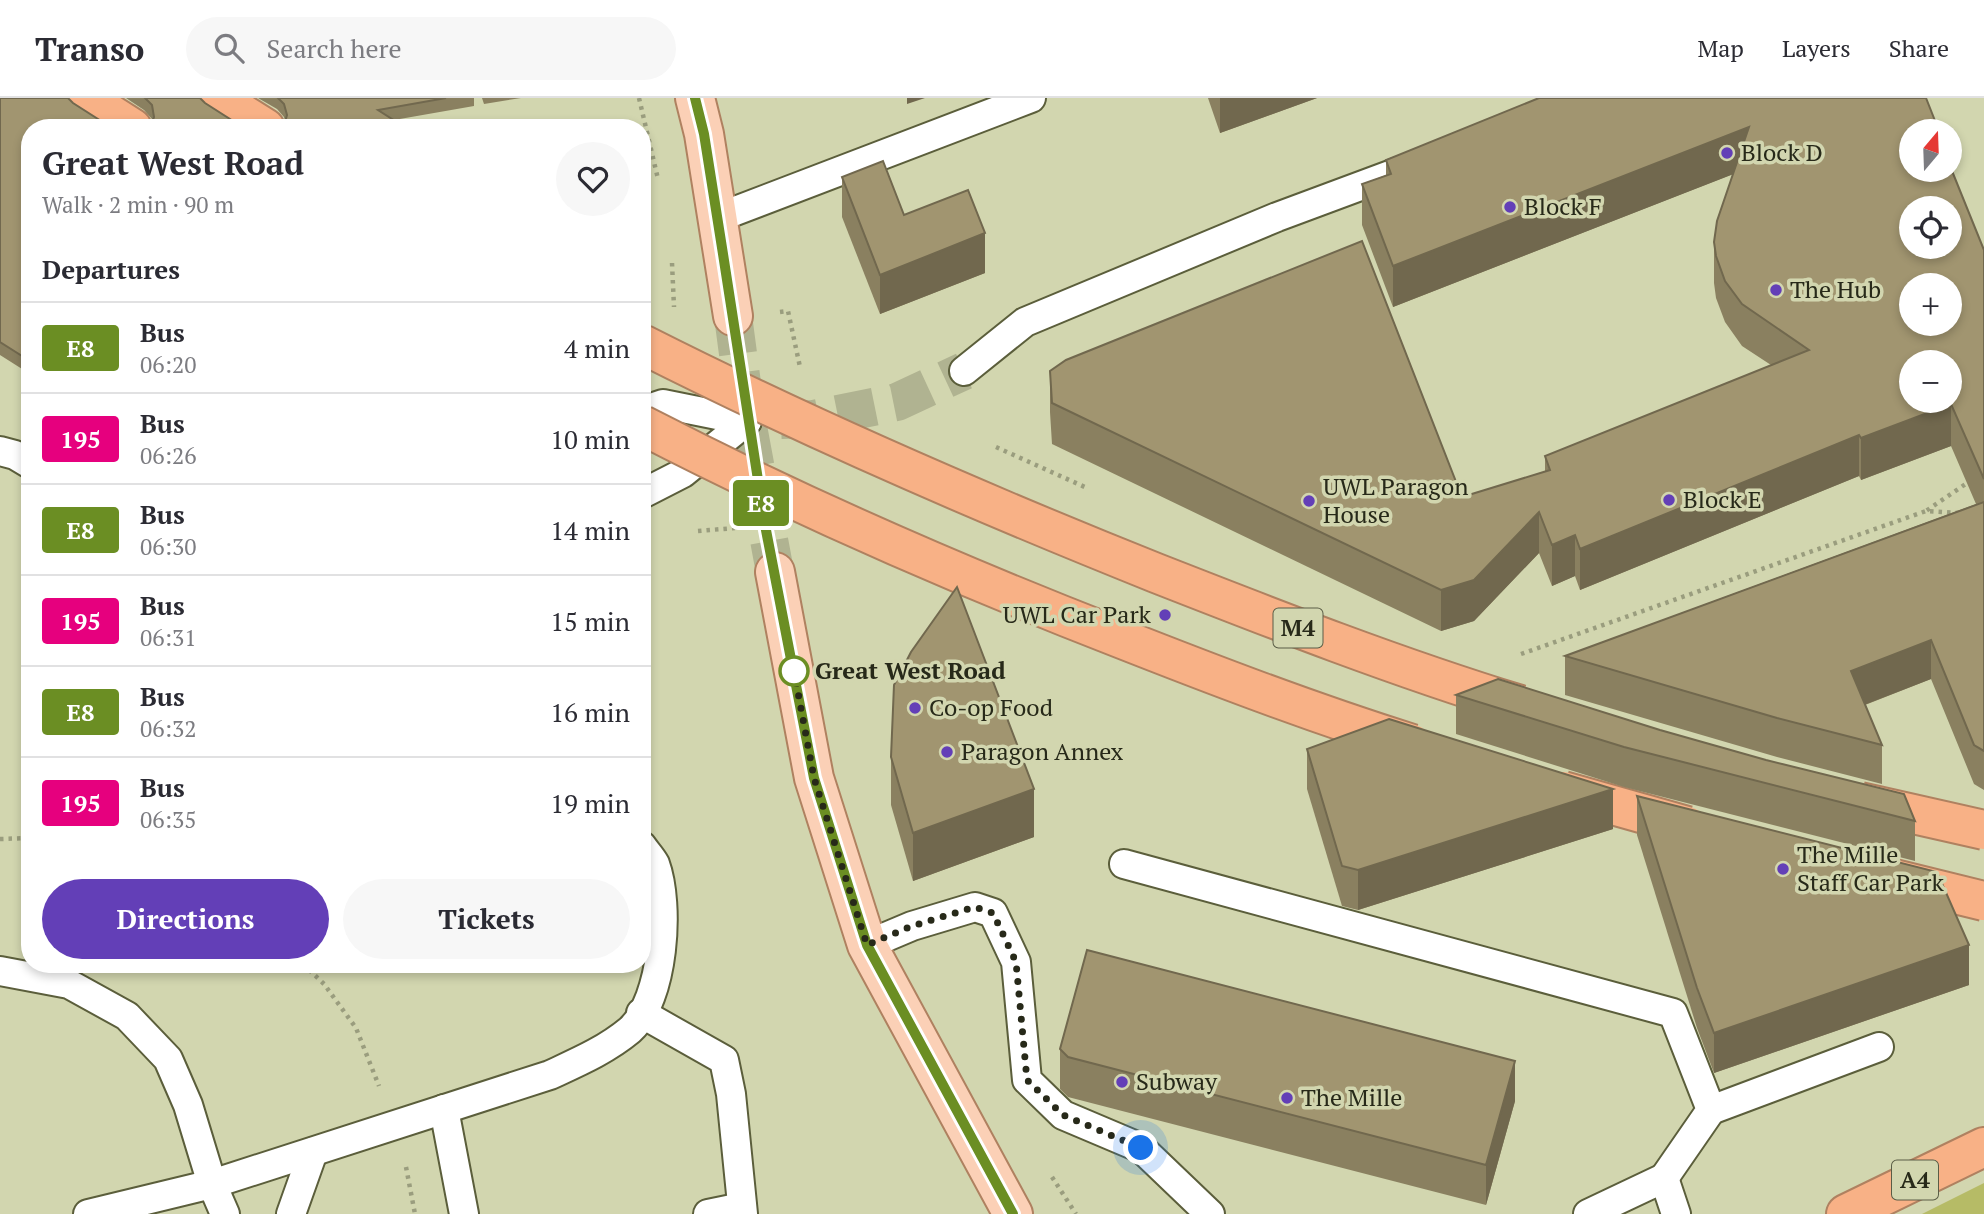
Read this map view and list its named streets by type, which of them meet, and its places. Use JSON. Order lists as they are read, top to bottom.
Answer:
{
  "streets": {
    "highway": ["M4", "A4"]
  },
  "places": [
    "Block D",
    "Block F",
    "The Hub",
    "Block E",
    "UWL Paragon House",
    "UWL Car Park",
    "Great West Road",
    "Co-op Food",
    "Paragon Annex",
    "The Mille Staff Car Park",
    "Subway",
    "The Mille"
  ],
  "lines": ["bus line E8"],
  "north": "top",
  "page": {
    "header": "Transo",
    "search": "Search here",
    "nav": ["Map", "Layers", "Share"],
    "on_map": "E8",
    "map_buttons": ["+", "−"],
    "heading": [
      ["Great West Road", "Walk · 2 min · 90 m"],
      "Departures"
    ],
    "list": [
      {
        "mark": "E8",
        "name": "Bus",
        "note": "06:20",
        "value": "4 min"
      },
      {
        "mark": "195",
        "name": "Bus",
        "note": "06:26",
        "value": "10 min"
      },
      {
        "mark": "E8",
        "name": "Bus",
        "note": "06:30",
        "value": "14 min"
      },
      {
        "mark": "195",
        "name": "Bus",
        "note": "06:31",
        "value": "15 min"
      },
      {
        "mark": "E8",
        "name": "Bus",
        "note": "06:32",
        "value": "16 min"
      },
      {
        "mark": "195",
        "name": "Bus",
        "note": "06:35",
        "value": "19 min"
      }
    ],
    "buttons": ["Directions", "Tickets"]
  }
}
